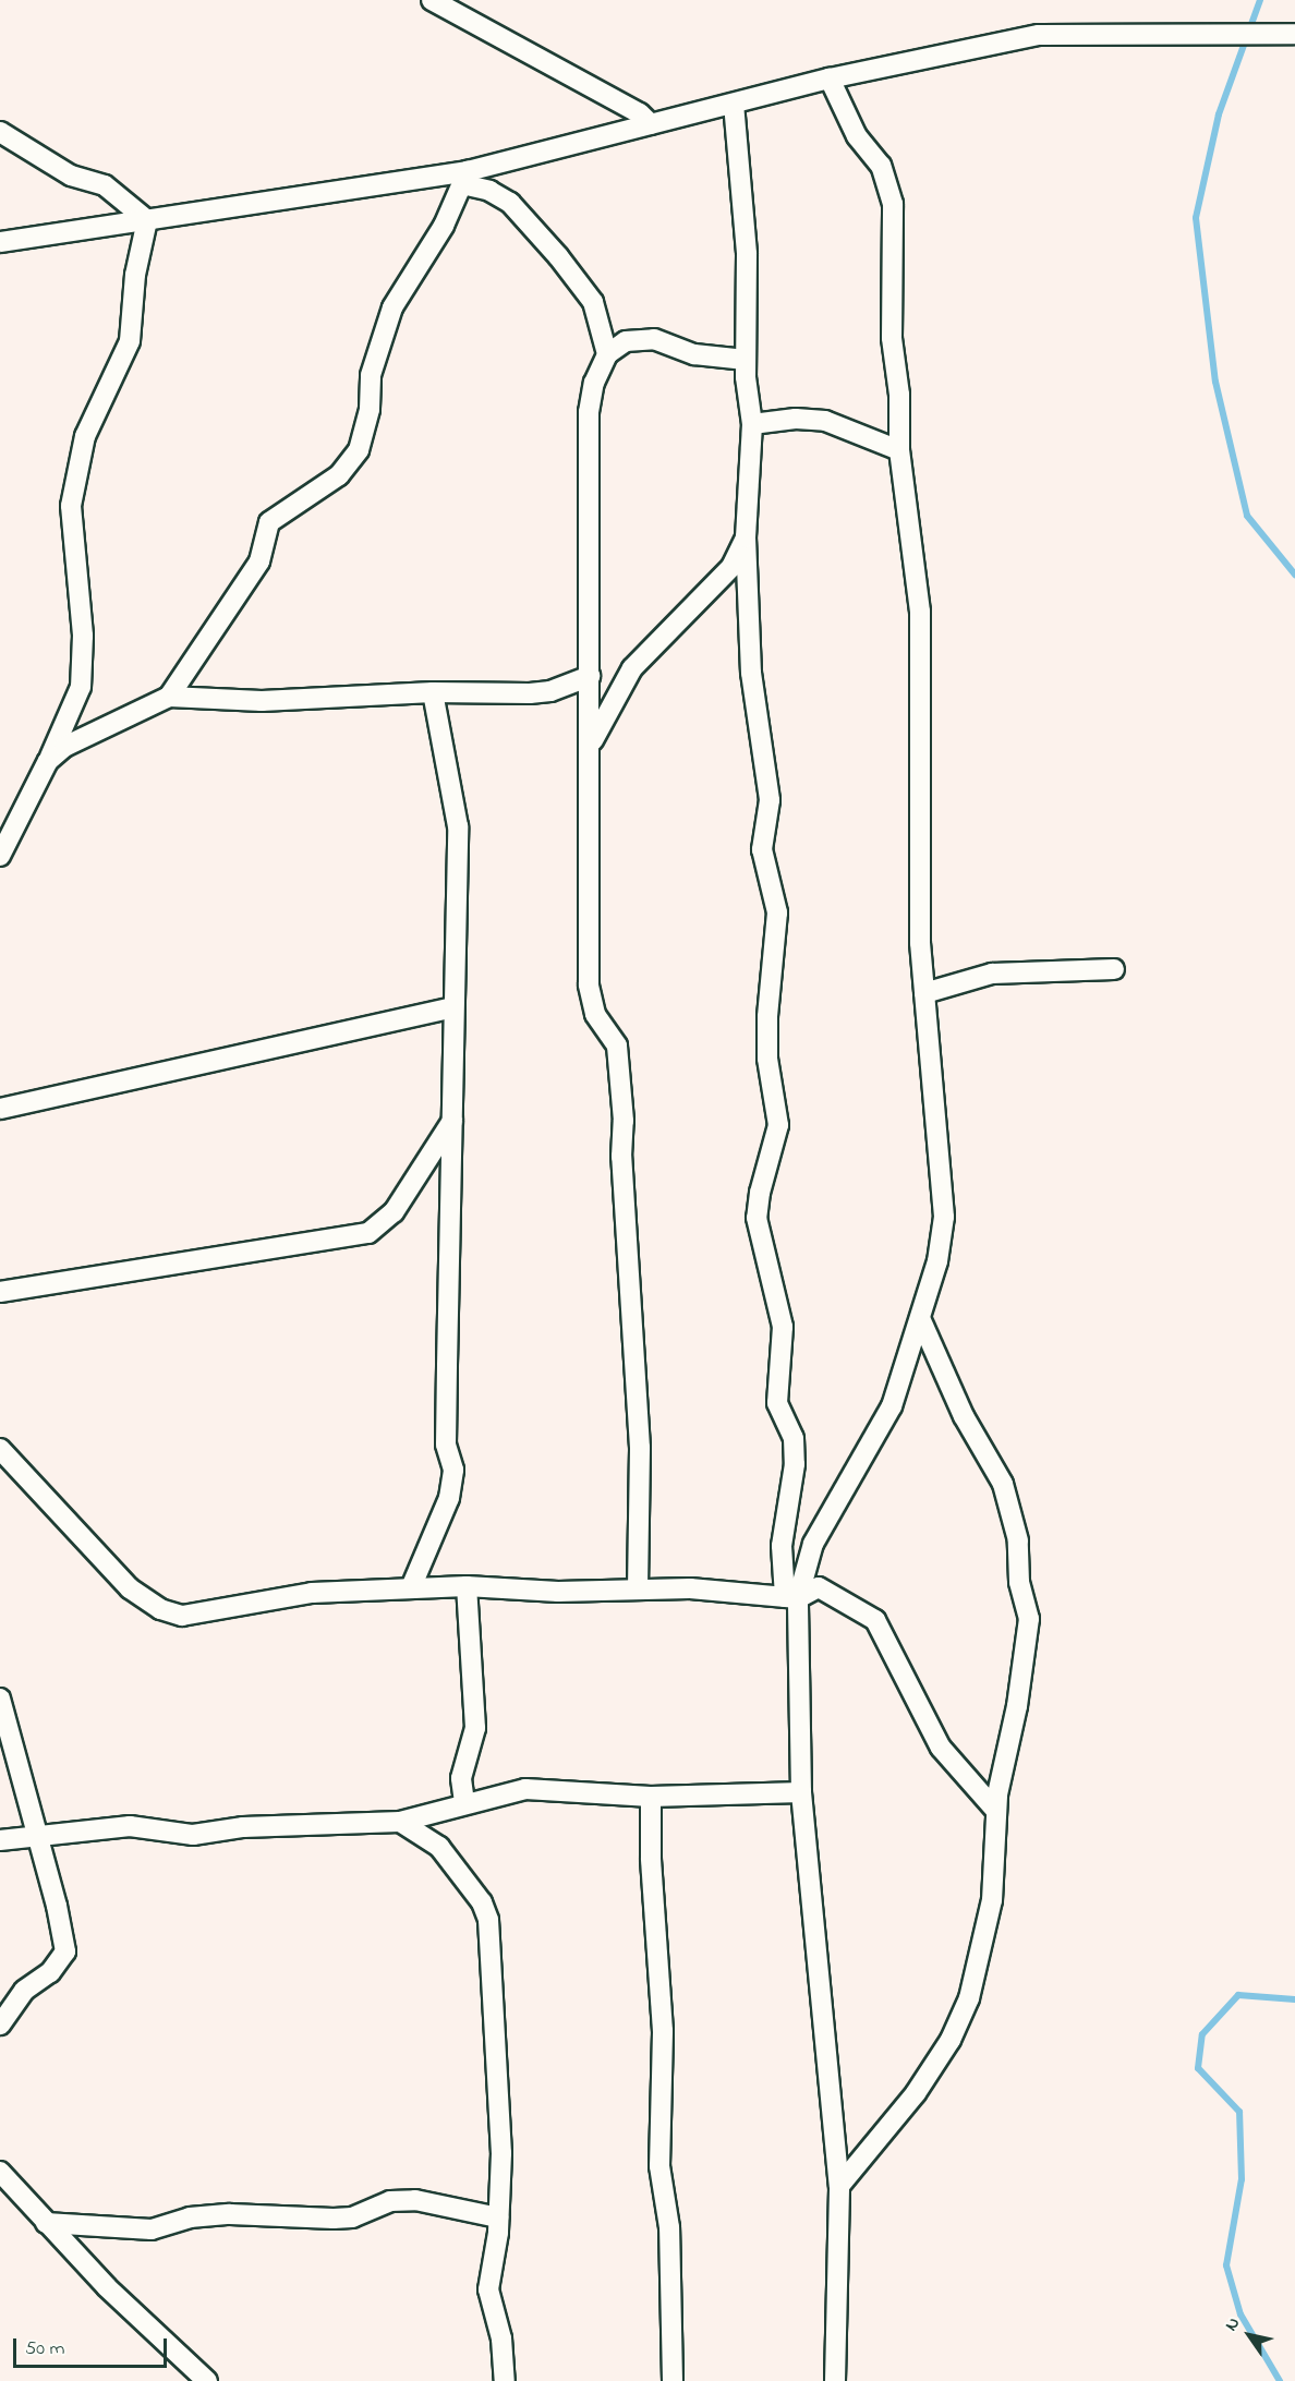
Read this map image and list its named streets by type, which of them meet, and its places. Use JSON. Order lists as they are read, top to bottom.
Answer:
{
  "scale_bar": "50 m",
  "north": "top left"
}
